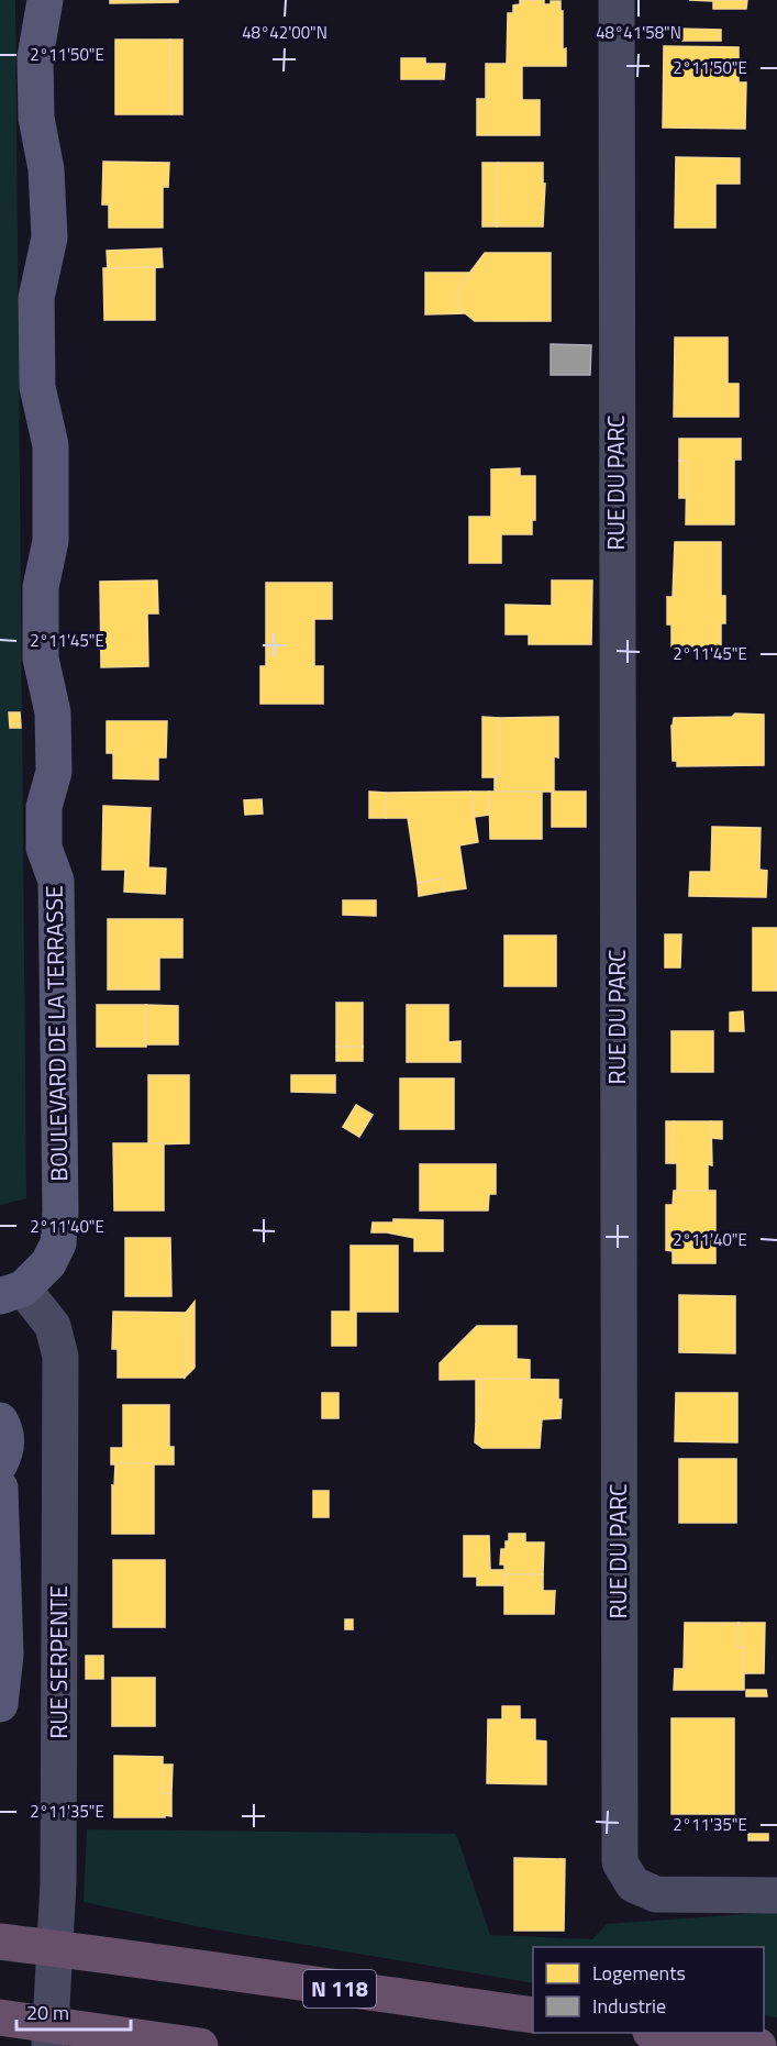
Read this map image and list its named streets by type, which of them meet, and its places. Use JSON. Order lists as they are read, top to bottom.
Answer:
{
  "streets": {
    "highway": ["N 118"],
    "street": ["RUE DU PARC", "BOULEVARD DE LA TERRASSE", "RUE SERPENTE"]
  },
  "crossings": [
    ["BOULEVARD DE LA TERRASSE", "RUE SERPENTE"]
  ],
  "legend": ["Logements", "Industrie"],
  "scale_bar": "20 m",
  "coordinates": [
    "48°42'00\"N",
    "48°41'58\"N",
    "2°11'50\"E",
    "2°11'45\"E",
    "2°11'40\"E",
    "2°11'35\"E"
  ]
}
